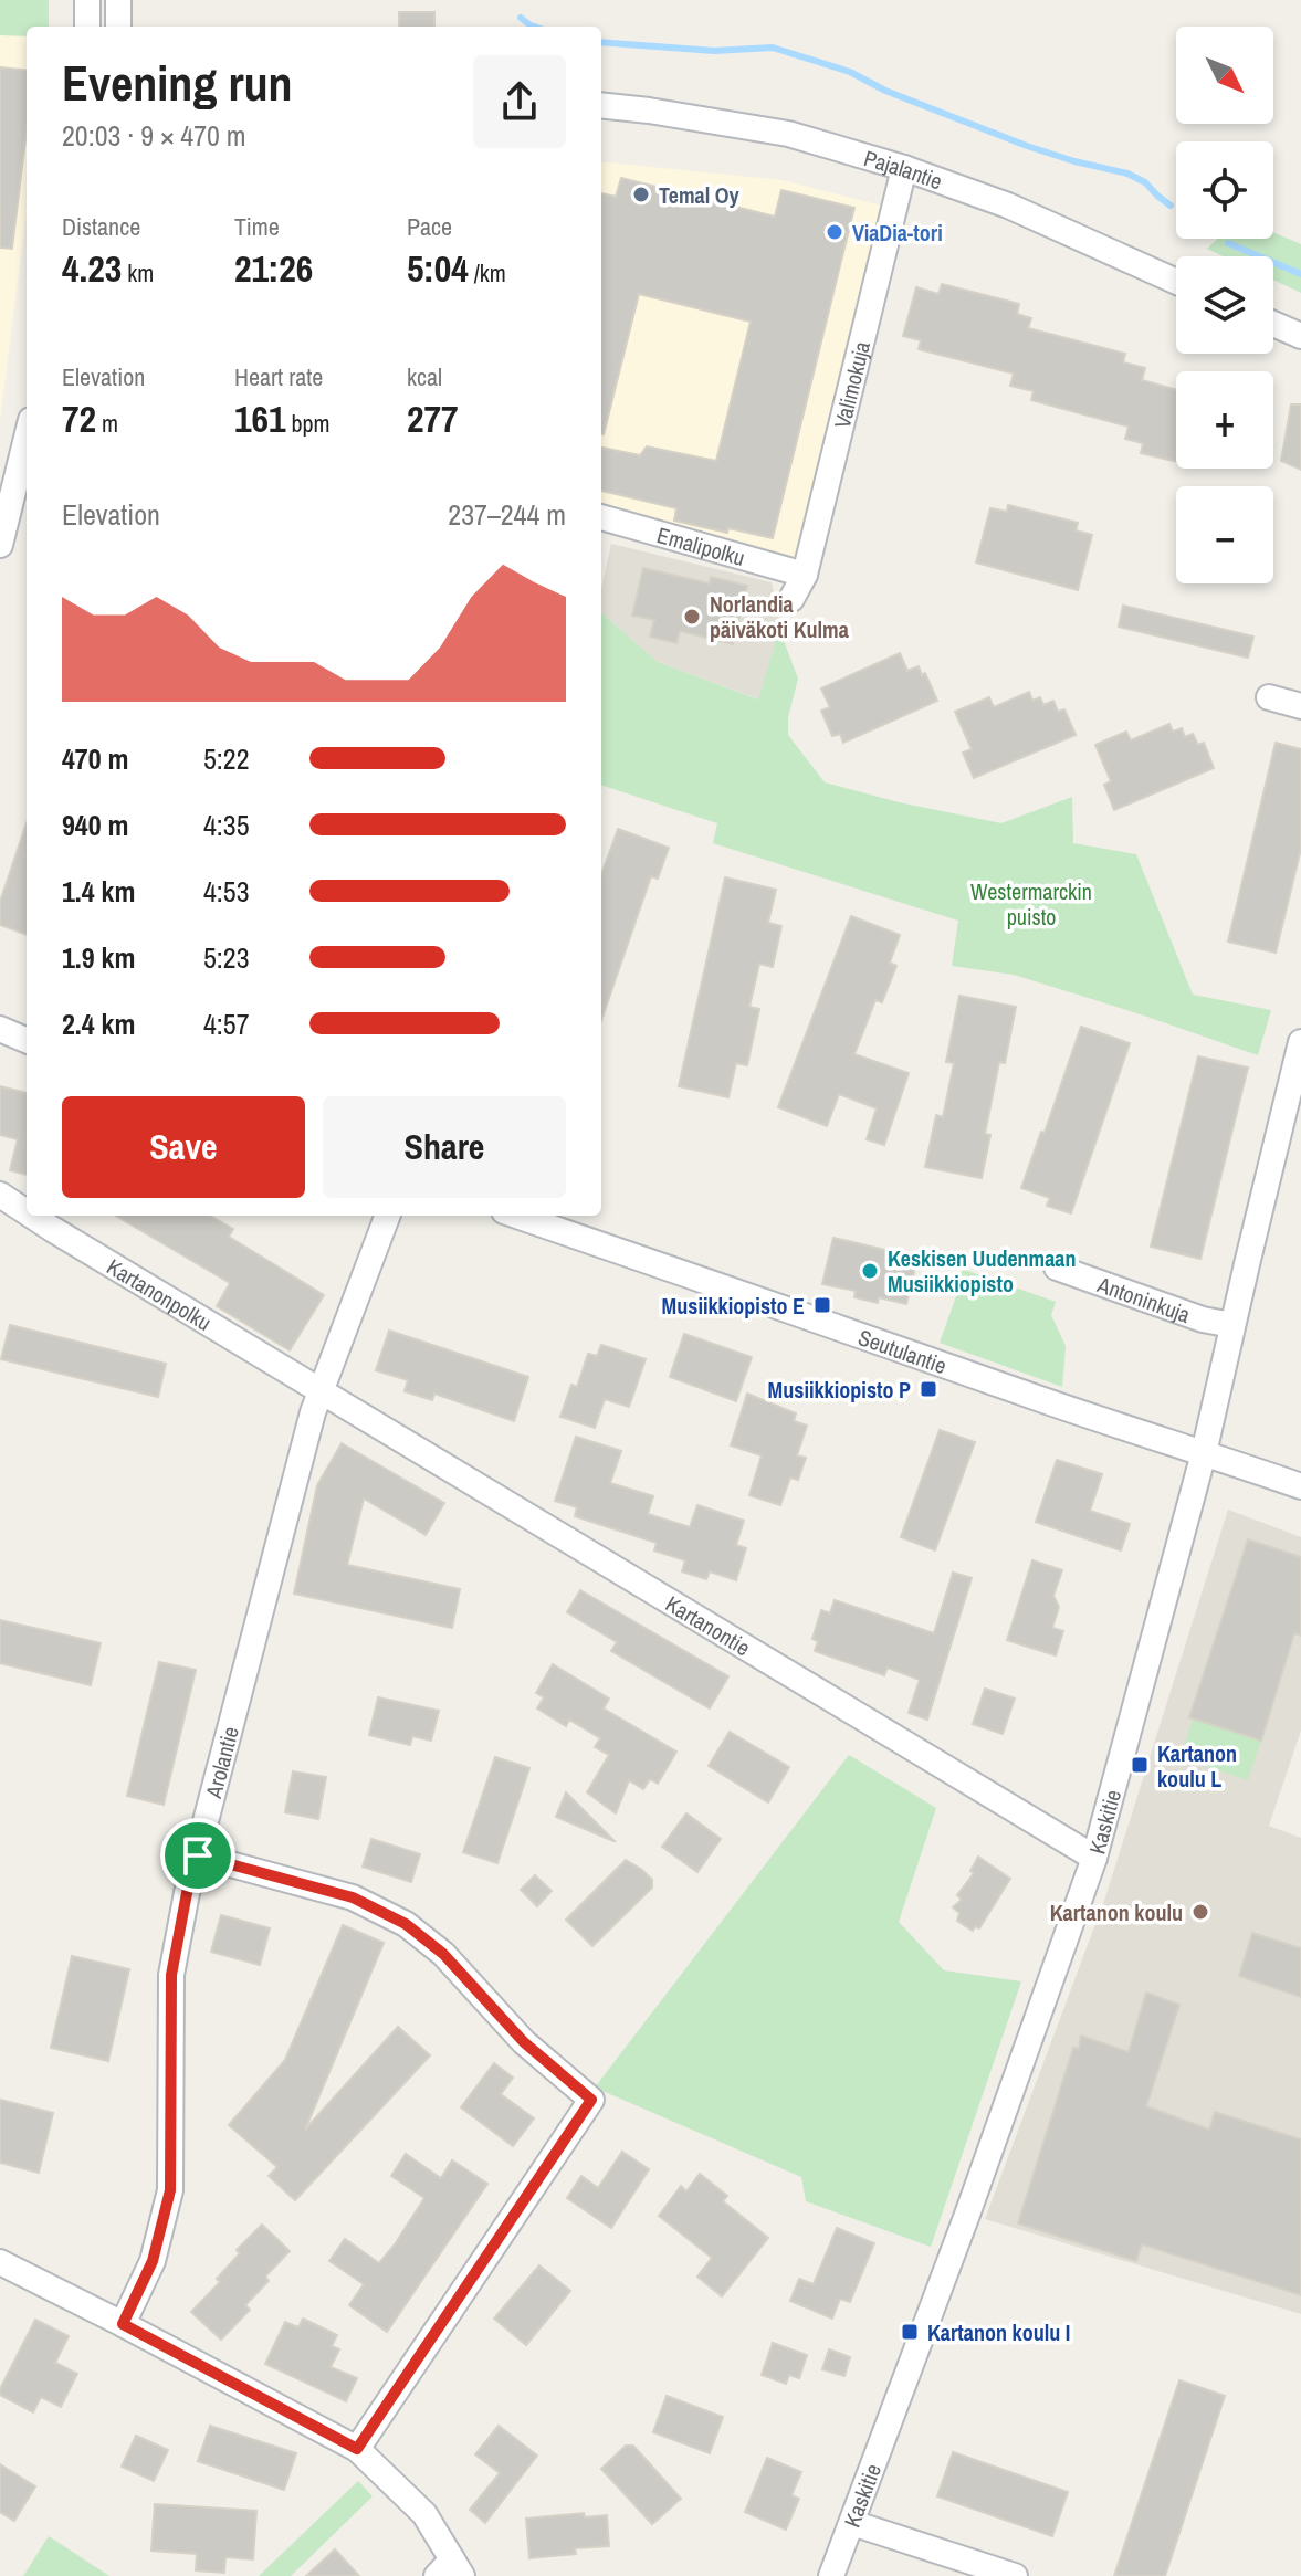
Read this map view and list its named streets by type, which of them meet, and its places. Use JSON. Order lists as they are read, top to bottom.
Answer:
{
  "streets": {
    "street": [
      "Pajalantie",
      "Valimokuja",
      "Emalipolku",
      "Kartanonpolku",
      "Antoninkuja",
      "Seutulantie",
      "Kartanontie",
      "Arolantie",
      "Kaskitie"
    ]
  },
  "crossings": [
    ["Pajalantie", "Valimokuja"],
    ["Valimokuja", "Emalipolku"],
    ["Kartanonpolku", "Kartanontie"],
    ["Kartanonpolku", "Arolantie"],
    ["Antoninkuja", "Kaskitie"],
    ["Seutulantie", "Kaskitie"],
    ["Kartanontie", "Arolantie"],
    ["Kartanontie", "Kaskitie"]
  ],
  "parks": ["Westermarckin puisto"],
  "places": {
    "other": [
      "Temal Oy",
      "ViaDia-tori",
      "Norlandia päiväkoti Kulma",
      "Keskisen Uudenmaan Musiikkiopisto",
      "Kartanon koulu"
    ],
    "transit": [
      "Musiikkiopisto E",
      "Musiikkiopisto P",
      "Kartanon koulu L",
      "Kartanon koulu I"
    ]
  },
  "north": "bottom right",
  "page": {
    "map_buttons": ["+", "−"],
    "heading": ["Evening run", "20:03 · 9 × 470 m"],
    "stats": [
      ["Distance", "4.23 km"],
      ["Time", "21:26"],
      ["Pace", "5:04 /km"],
      ["Elevation", "72 m"],
      ["Heart rate", "161 bpm"],
      ["kcal", "277"]
    ],
    "chart": ["Elevation", "237–244 m"],
    "list": [
      {
        "name": "470 m",
        "note": "5:22"
      },
      {
        "name": "940 m",
        "note": "4:35"
      },
      {
        "name": "1.4 km",
        "note": "4:53"
      },
      {
        "name": "1.9 km",
        "note": "5:23"
      },
      {
        "name": "2.4 km",
        "note": "4:57"
      }
    ],
    "buttons": ["Save", "Share"]
  }
}
